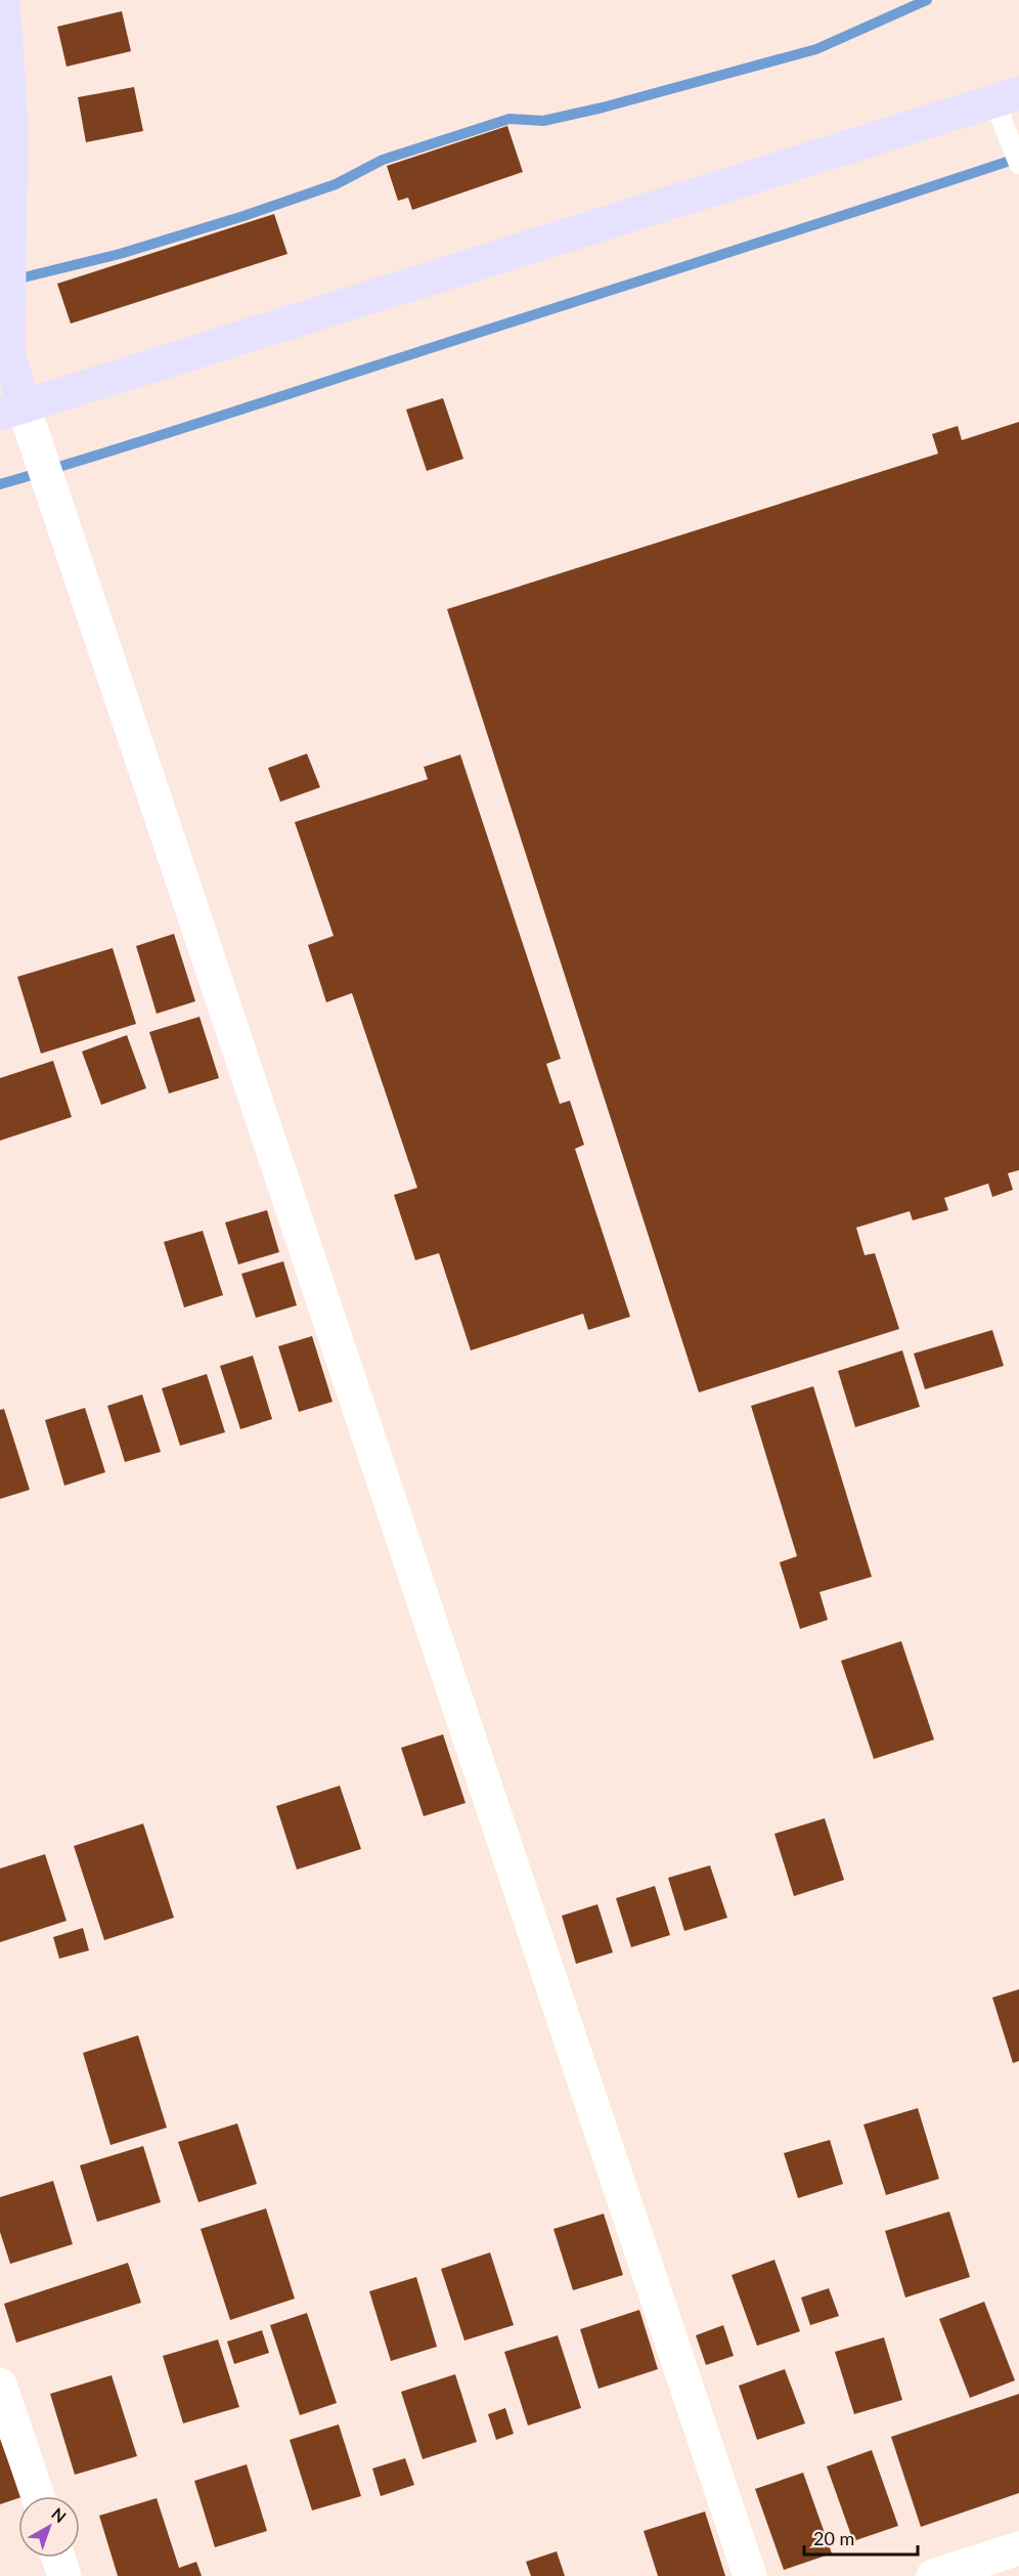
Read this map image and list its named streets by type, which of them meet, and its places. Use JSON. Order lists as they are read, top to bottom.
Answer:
{
  "scale_bar": "20 m",
  "north": "top right"
}
